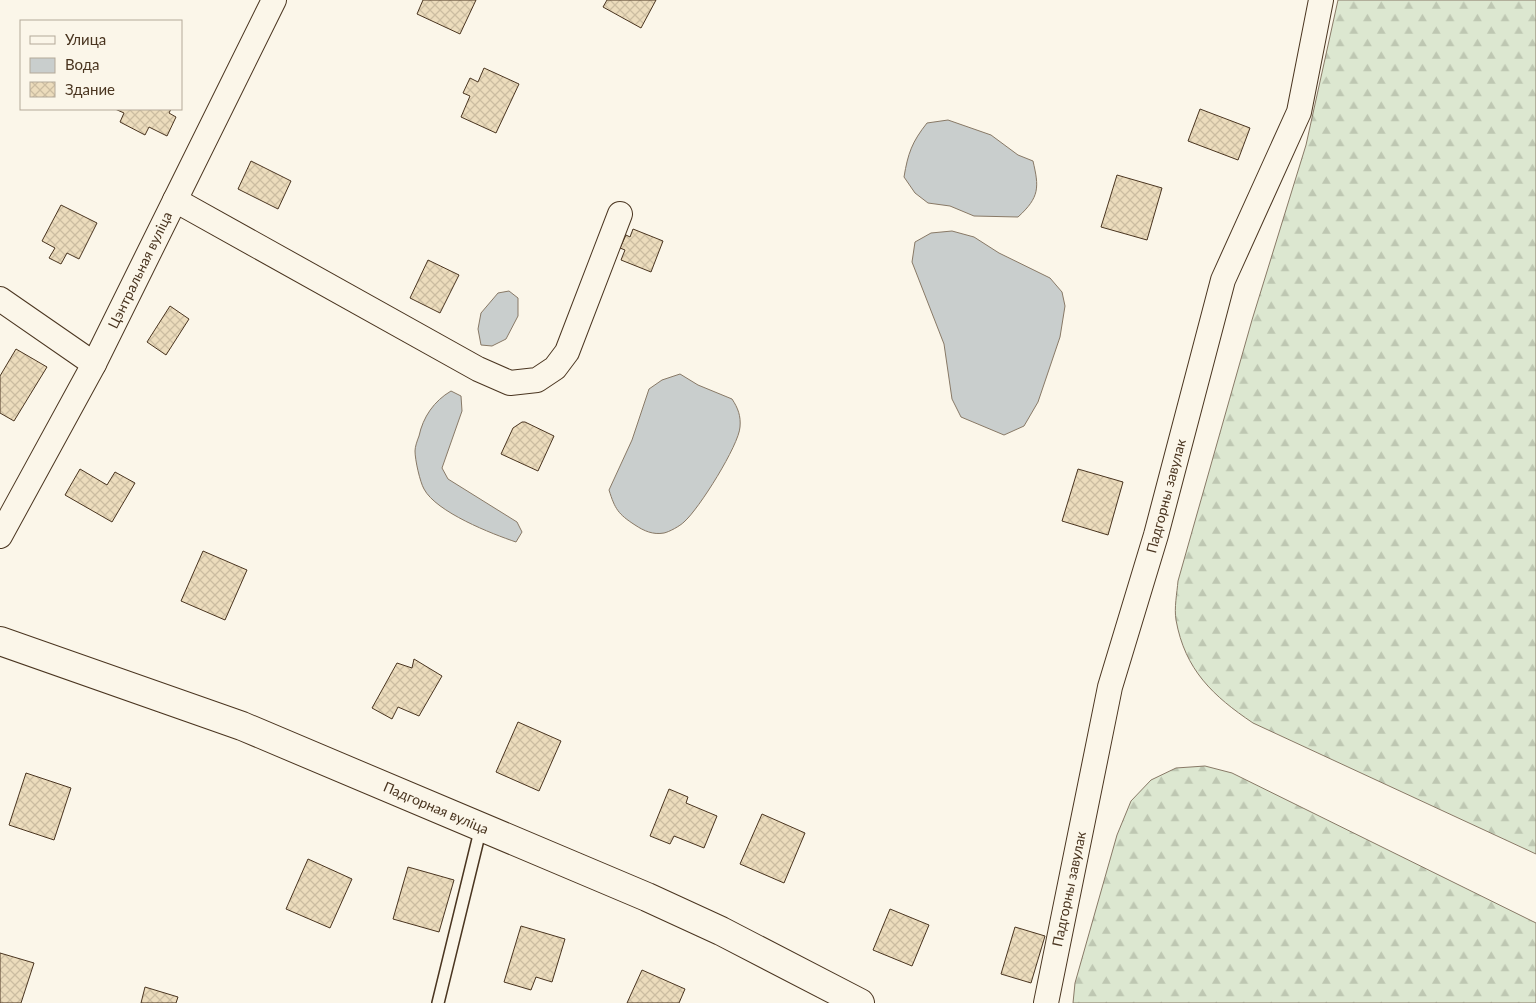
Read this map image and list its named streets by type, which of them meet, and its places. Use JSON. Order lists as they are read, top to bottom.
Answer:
{
  "streets": {
    "street": ["Цэнтральная вуліца", "Падгорны завулак", "Падгорная вуліца"]
  },
  "legend": ["Улица", "Вода", "Здание"]
}
